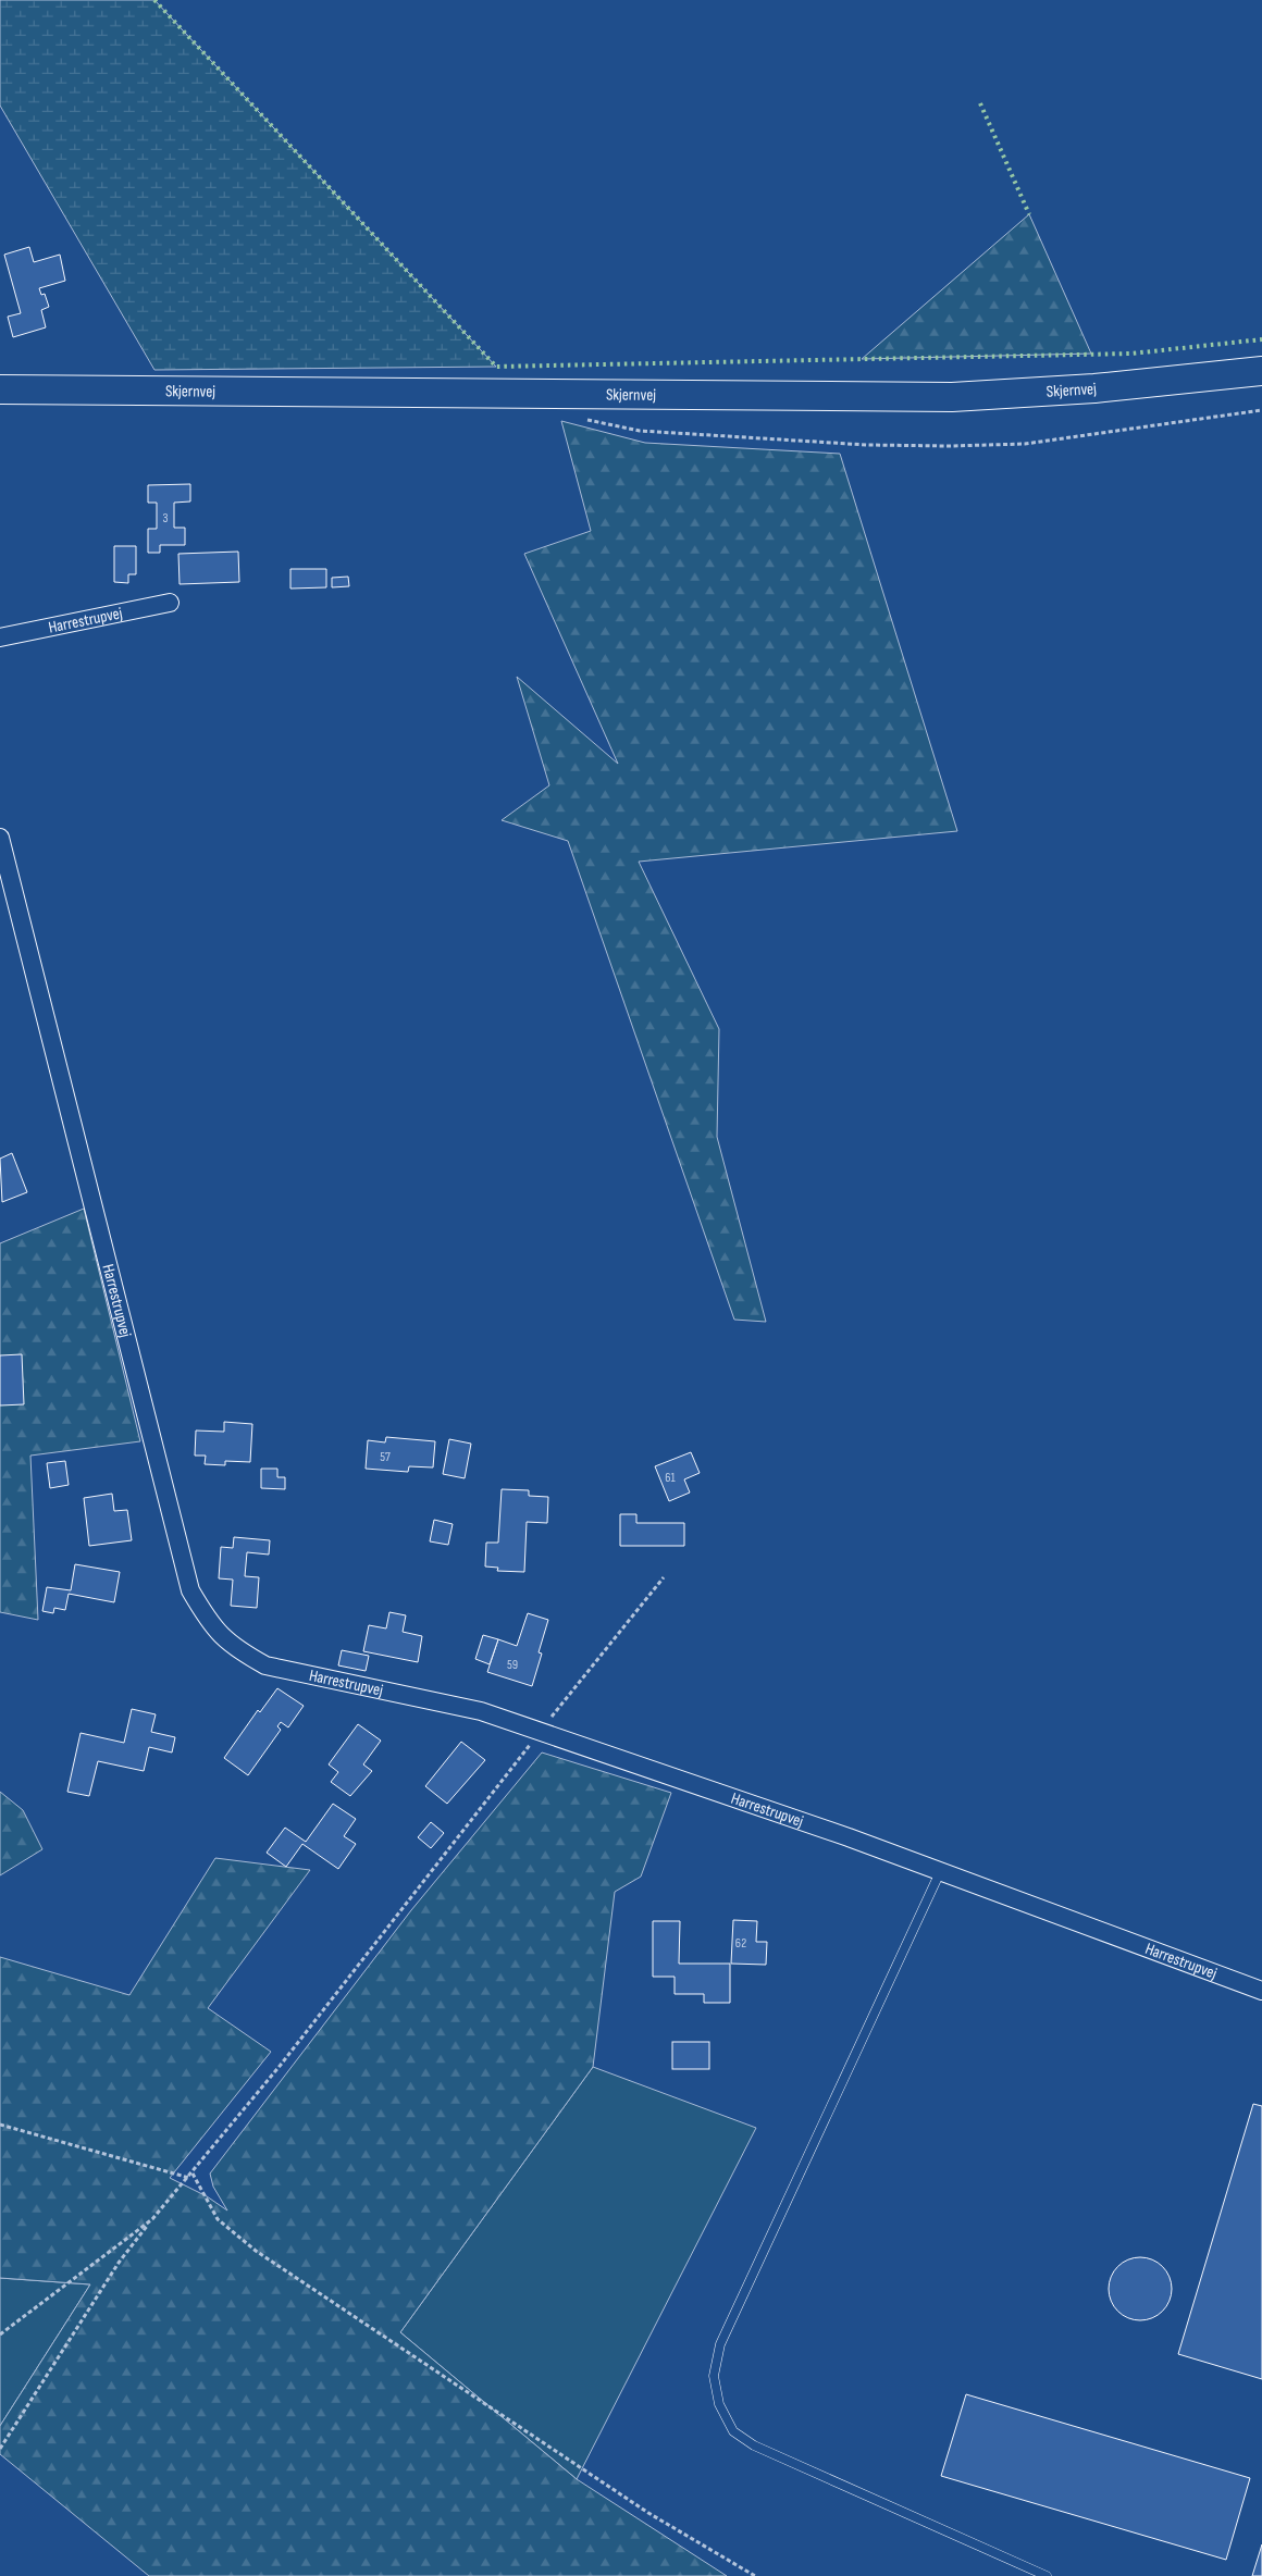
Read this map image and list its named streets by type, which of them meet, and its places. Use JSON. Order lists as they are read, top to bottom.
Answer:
{
  "streets": {
    "main road": ["Skjernvej"],
    "street": ["Harrestrupvej"]
  },
  "house_numbers": [
    "3",
    "57",
    "61",
    "59",
    "62"
  ]
}
